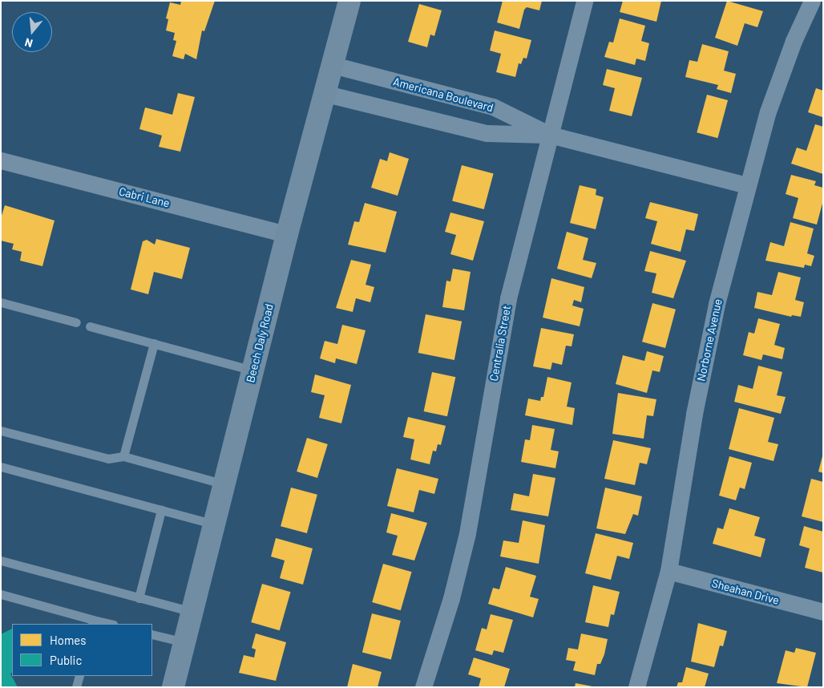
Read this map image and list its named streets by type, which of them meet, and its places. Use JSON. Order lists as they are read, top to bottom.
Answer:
{
  "streets": {
    "main road": ["Beech Daly Road"],
    "street": [
      "Americana Boulevard",
      "Cabri Lane",
      "Norborne Avenue",
      "Centralia Street",
      "Sheahan Drive"
    ]
  },
  "crossings": [
    ["Americana Boulevard", "Norborne Avenue"],
    ["Americana Boulevard", "Beech Daly Road"],
    ["Americana Boulevard", "Centralia Street"],
    ["Cabri Lane", "Beech Daly Road"],
    ["Norborne Avenue", "Sheahan Drive"]
  ],
  "legend": ["Homes", "Public"],
  "north": "bottom"
}
